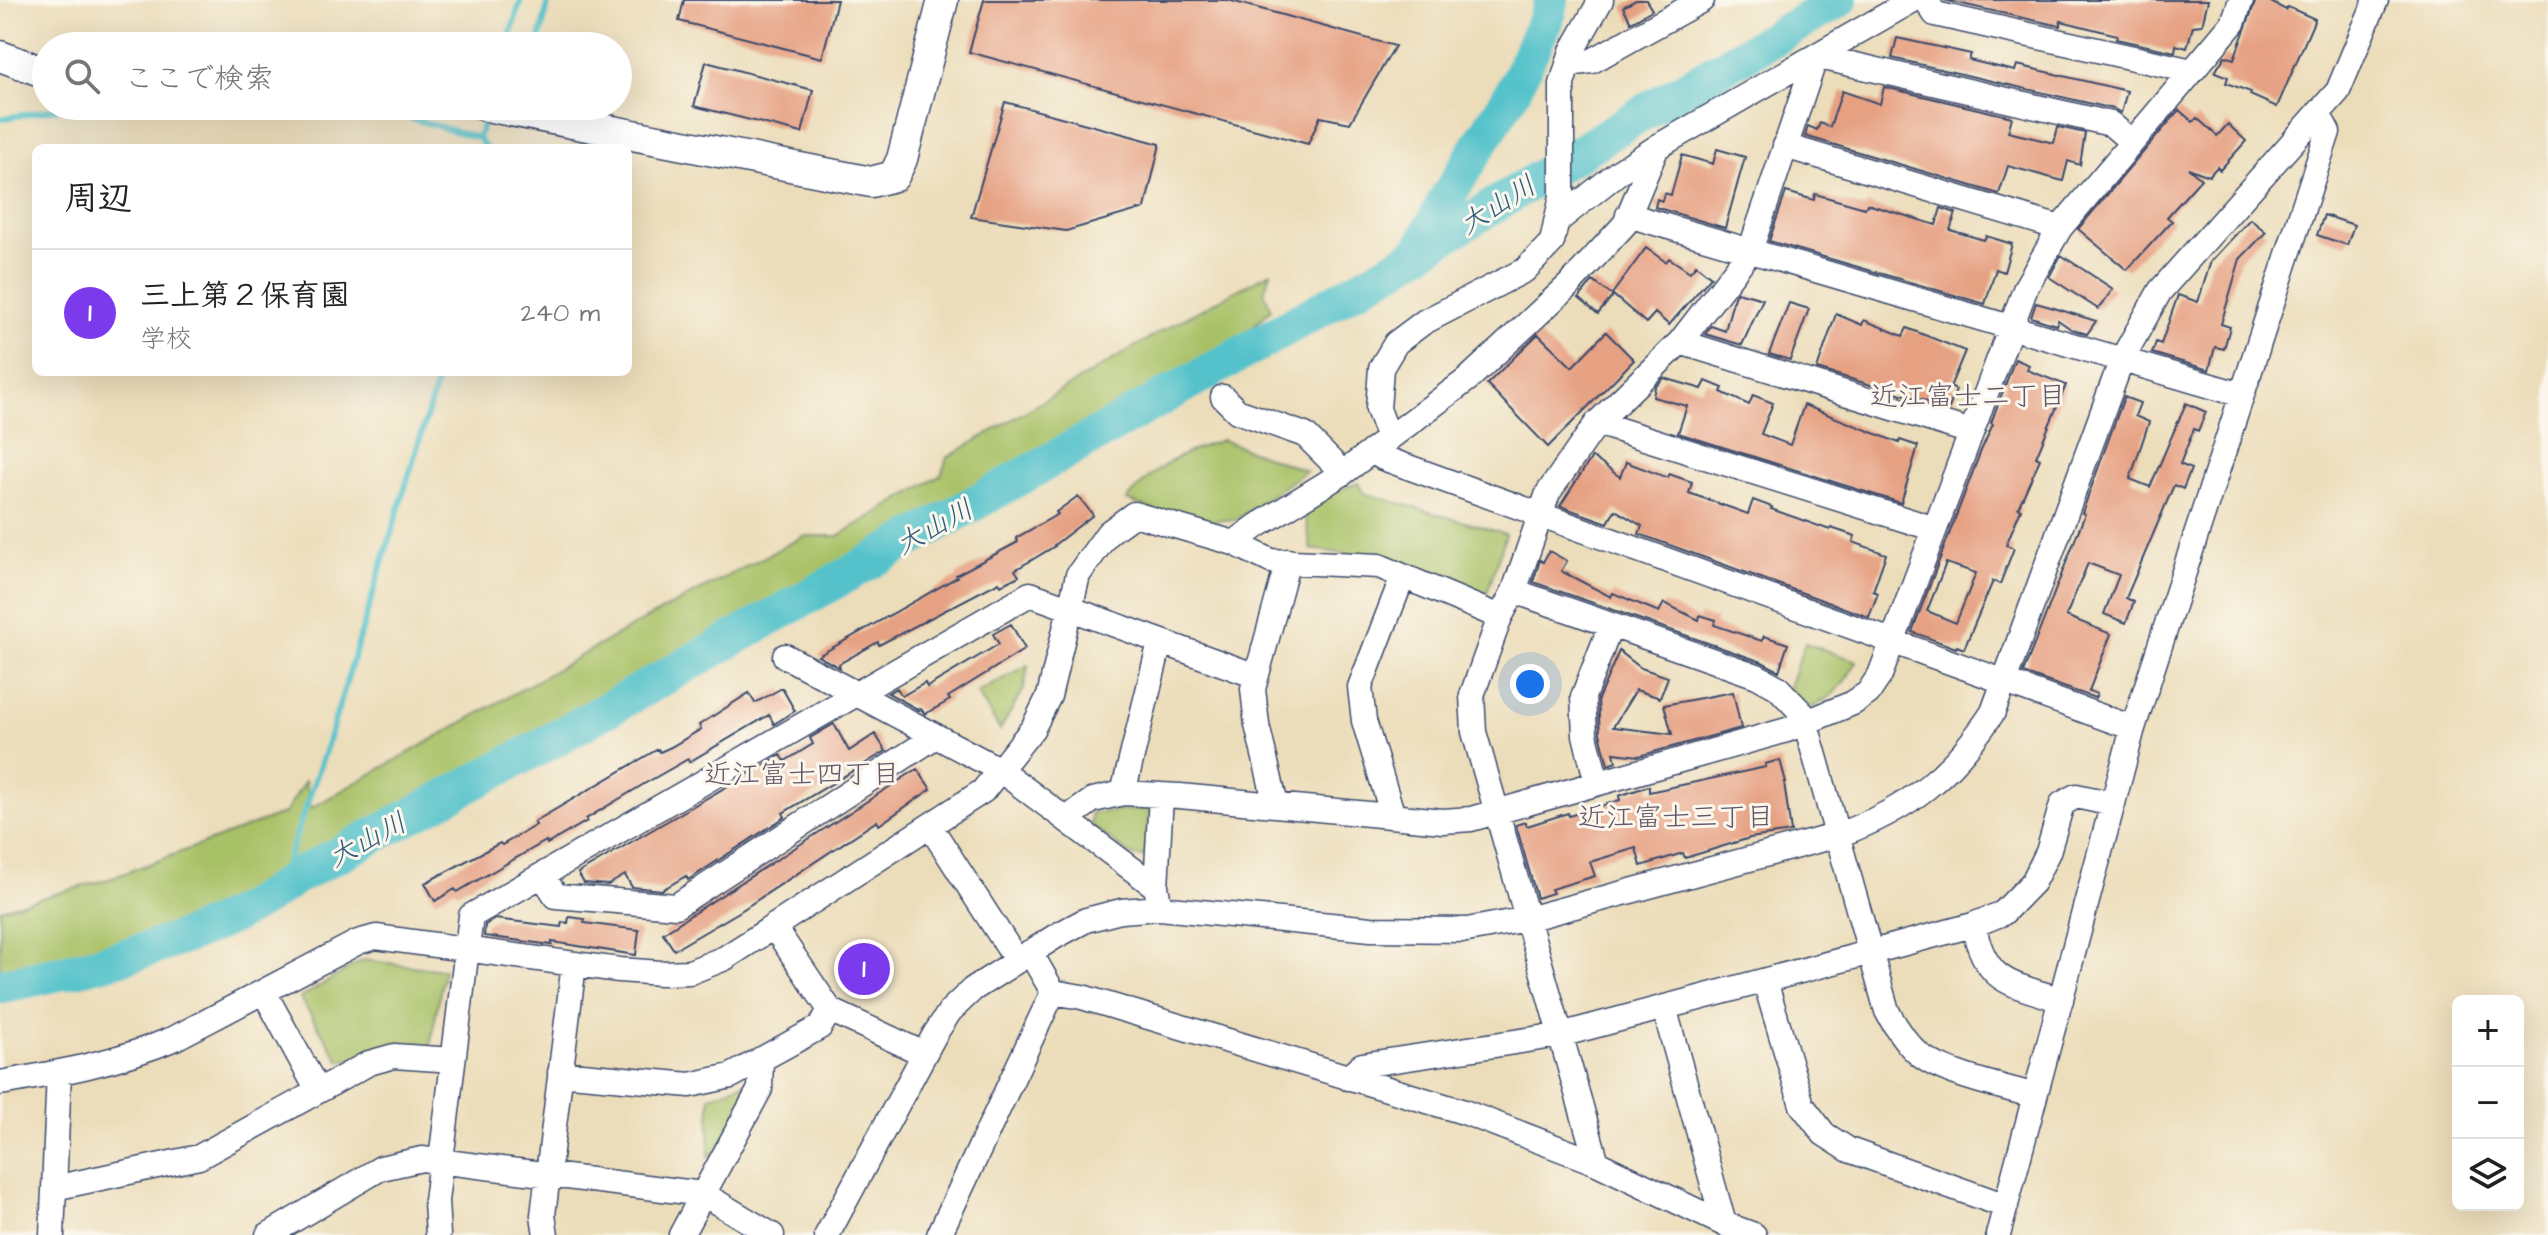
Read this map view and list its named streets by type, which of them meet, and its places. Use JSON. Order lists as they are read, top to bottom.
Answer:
{
  "districts": ["近江富士二丁目", "近江富士四丁目", "近江富士三丁目"],
  "water": ["大山川"],
  "page": {
    "search": "ここで検索",
    "heading": "周辺",
    "list": [
      {
        "mark": "1",
        "name": "三上第２保育園",
        "note": "学校",
        "value": "240 m"
      }
    ],
    "pins": "1",
    "map_buttons": ["+", "−"]
  }
}
